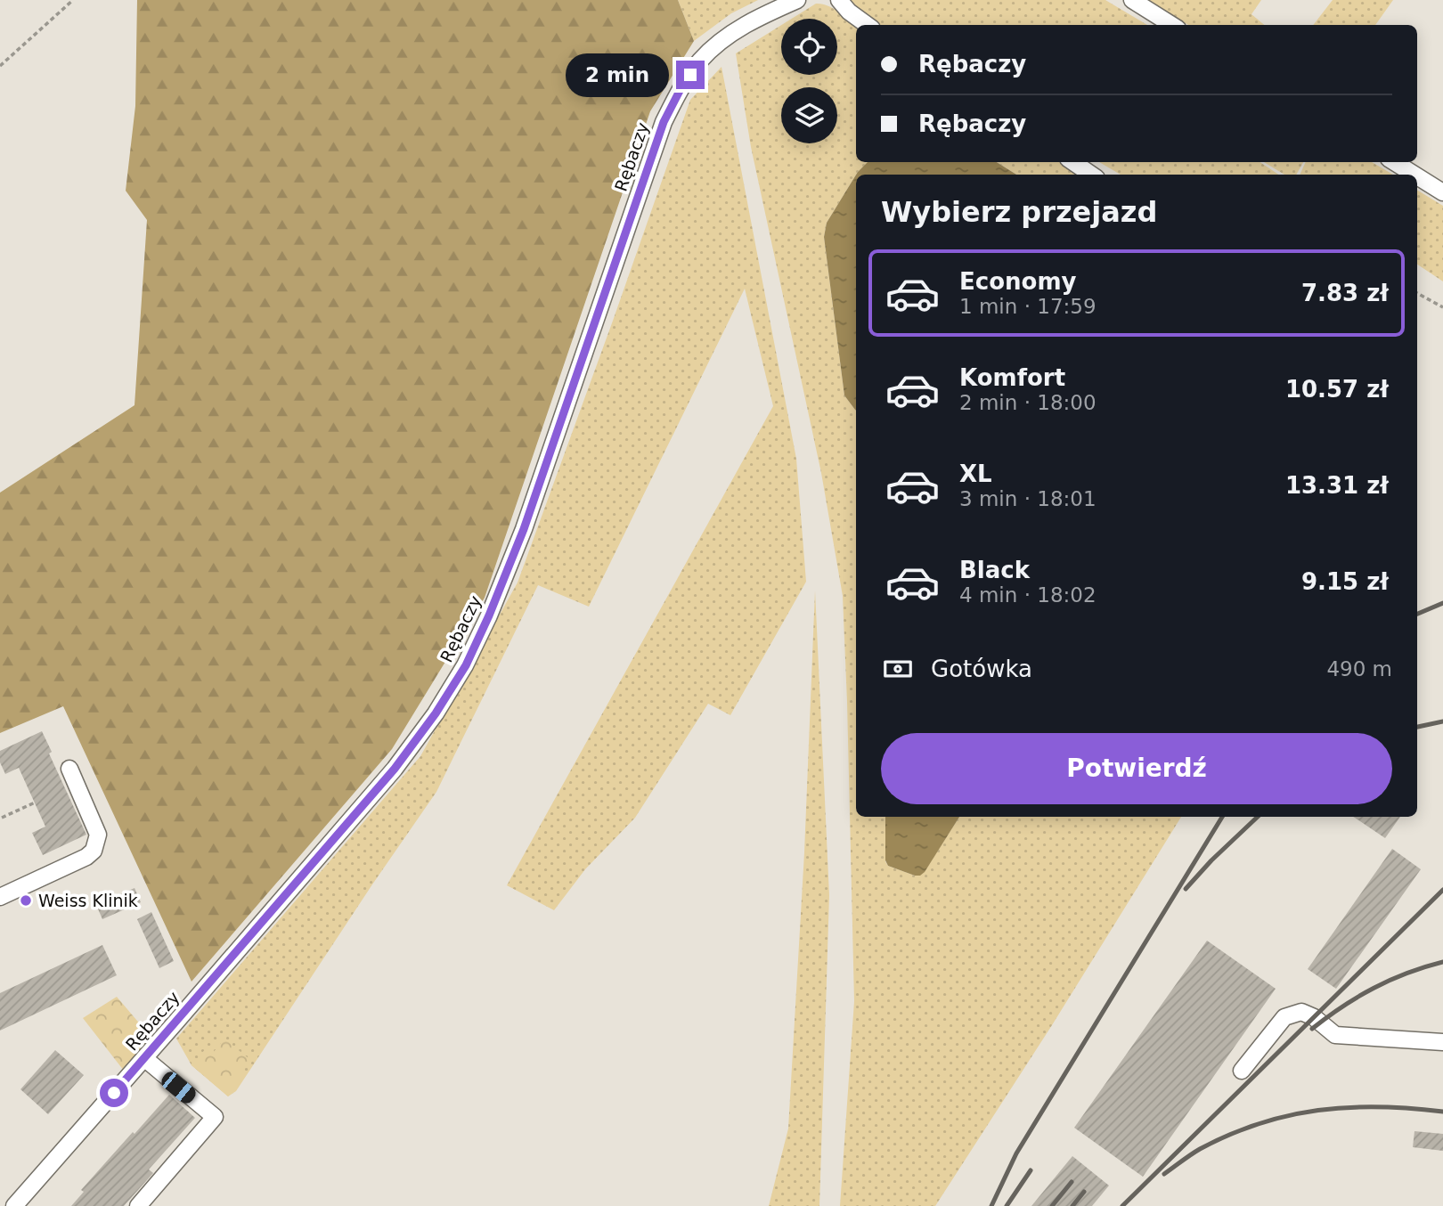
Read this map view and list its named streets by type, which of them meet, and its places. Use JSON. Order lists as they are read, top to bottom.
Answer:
{
  "streets": {
    "street": ["Rębaczy"]
  },
  "places": ["Weiss Klinik"],
  "page": {
    "banner": ["Rębaczy", "Rębaczy"],
    "bubble": "2 min",
    "heading": "Wybierz przejazd",
    "list": [
      {
        "name": "Economy",
        "note": "1 min · 17:59",
        "value": "7.83 zł"
      },
      {
        "name": "Komfort",
        "note": "2 min · 18:00",
        "value": "10.57 zł"
      },
      {
        "name": "XL",
        "note": "3 min · 18:01",
        "value": "13.31 zł"
      },
      {
        "name": "Black",
        "note": "4 min · 18:02",
        "value": "9.15 zł"
      }
    ],
    "pay": ["Gotówka", "490 m"],
    "buttons": "Potwierdź"
  }
}
